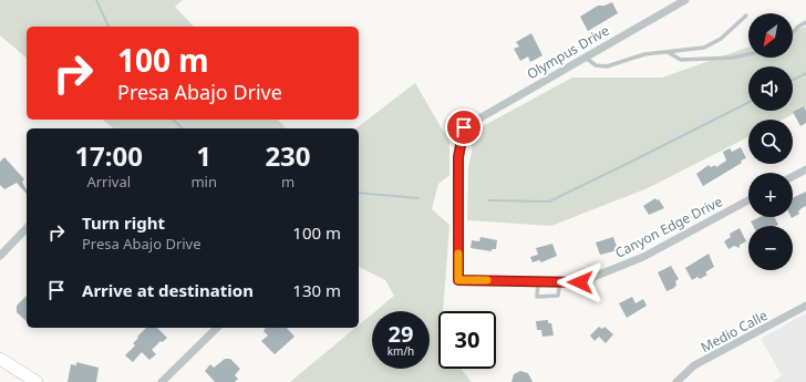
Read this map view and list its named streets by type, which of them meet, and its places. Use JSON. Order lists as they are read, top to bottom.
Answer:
{
  "streets": {
    "street": ["Olympus Drive", "Canyon Edge Drive", "Medio Calle"]
  },
  "crossings": [
    ["Olympus Drive", "Canyon Edge Drive"]
  ],
  "north": "bottom left",
  "page": {
    "map_buttons": ["+", "−"],
    "turn": ["100 m", "Presa Abajo Drive"],
    "eta": [
      "17:00",
      "Arrival",
      "1",
      "min",
      "230",
      "m"
    ],
    "list": [
      {
        "name": "Turn right",
        "note": "Presa Abajo Drive",
        "value": "100 m"
      },
      {
        "name": "Arrive at destination",
        "value": "130 m"
      }
    ],
    "speed": "29 km/h",
    "limit": "30"
  }
}
